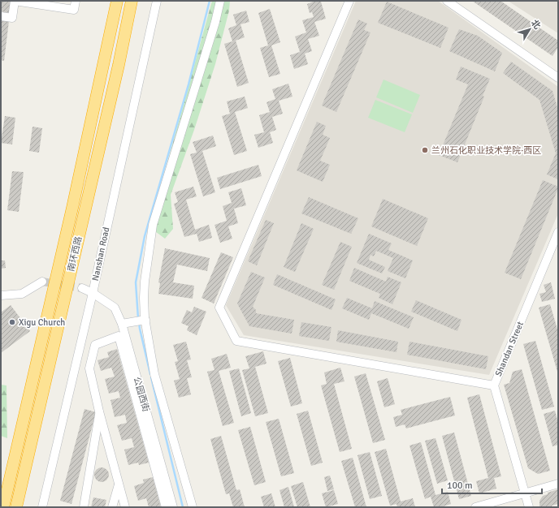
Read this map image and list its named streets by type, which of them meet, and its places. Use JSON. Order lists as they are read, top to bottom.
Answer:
{
  "streets": {
    "highway": ["南环西路"],
    "street": ["Nanshan Road", "Shandan Street", "公园西街"]
  },
  "crossings": [
    ["Nanshan Road", "公园西街"]
  ],
  "places": ["兰州石化职业技术学院·西区", "Xigu Church"],
  "scale_bar": "100 m",
  "north": "top right"
}
